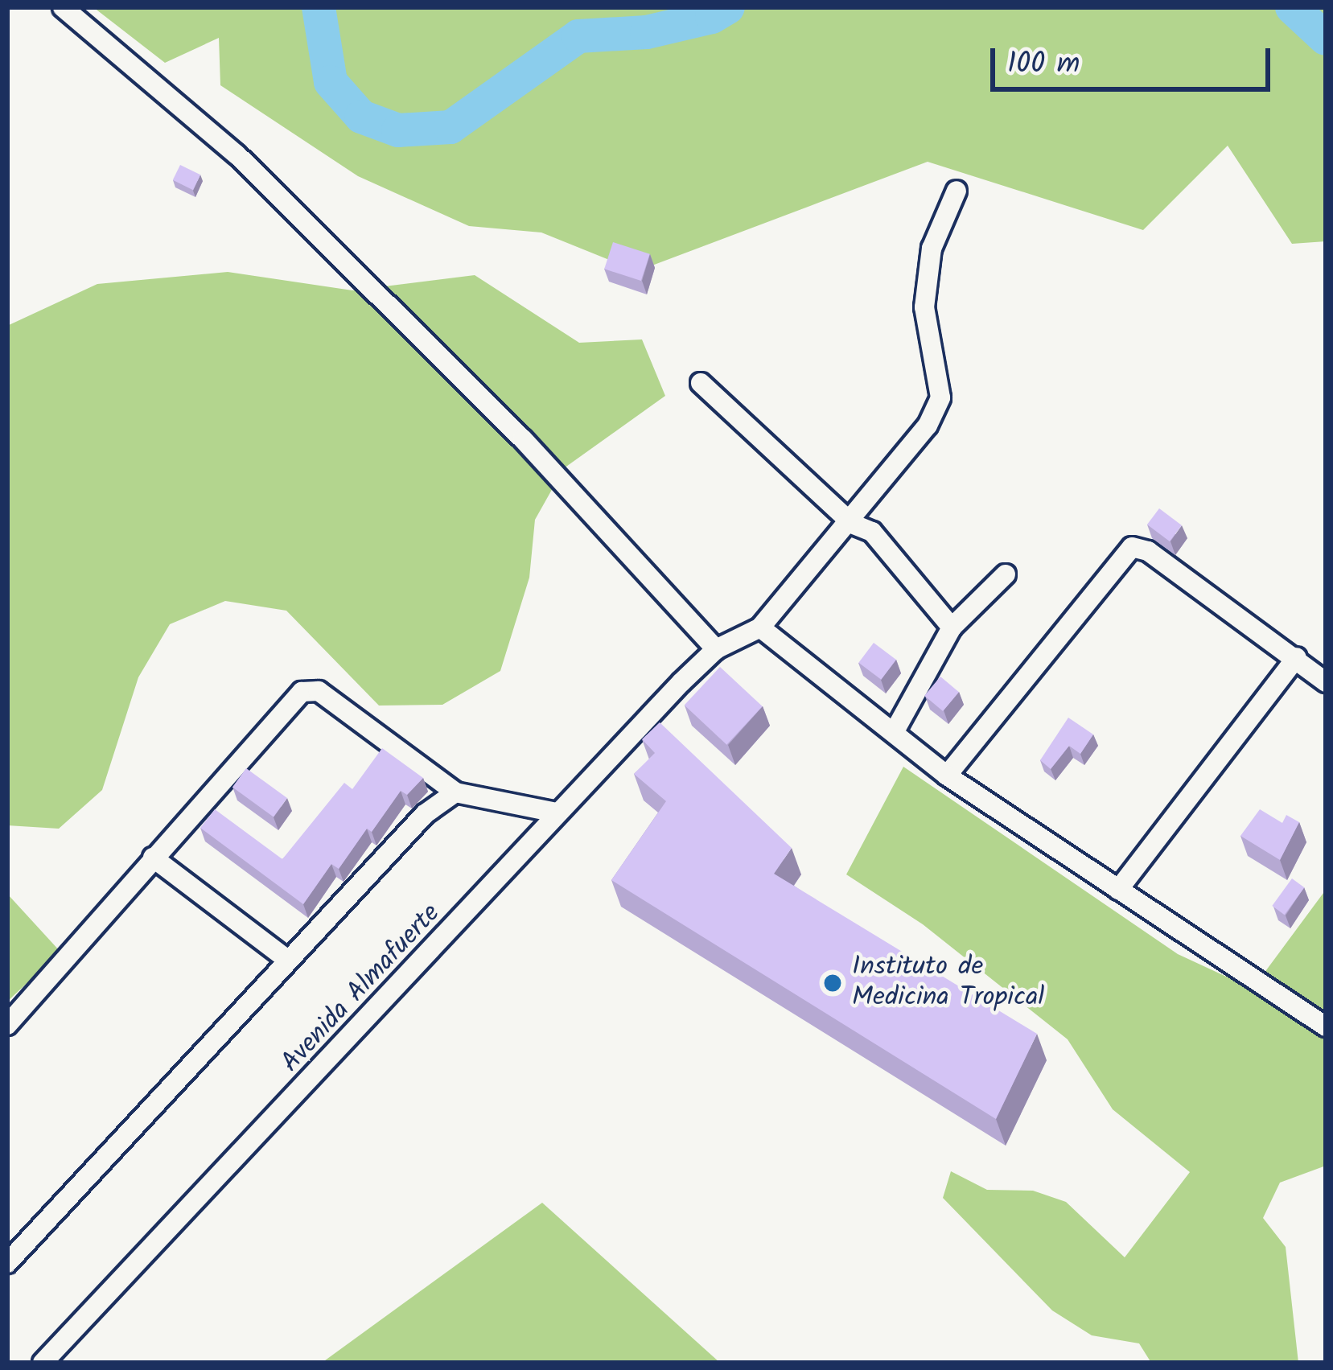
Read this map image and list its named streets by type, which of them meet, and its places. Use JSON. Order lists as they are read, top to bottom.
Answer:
{
  "streets": {
    "street": ["Avenida Almafuerte"]
  },
  "places": ["Instituto de Medicina Tropical"],
  "scale_bar": "100 m"
}
